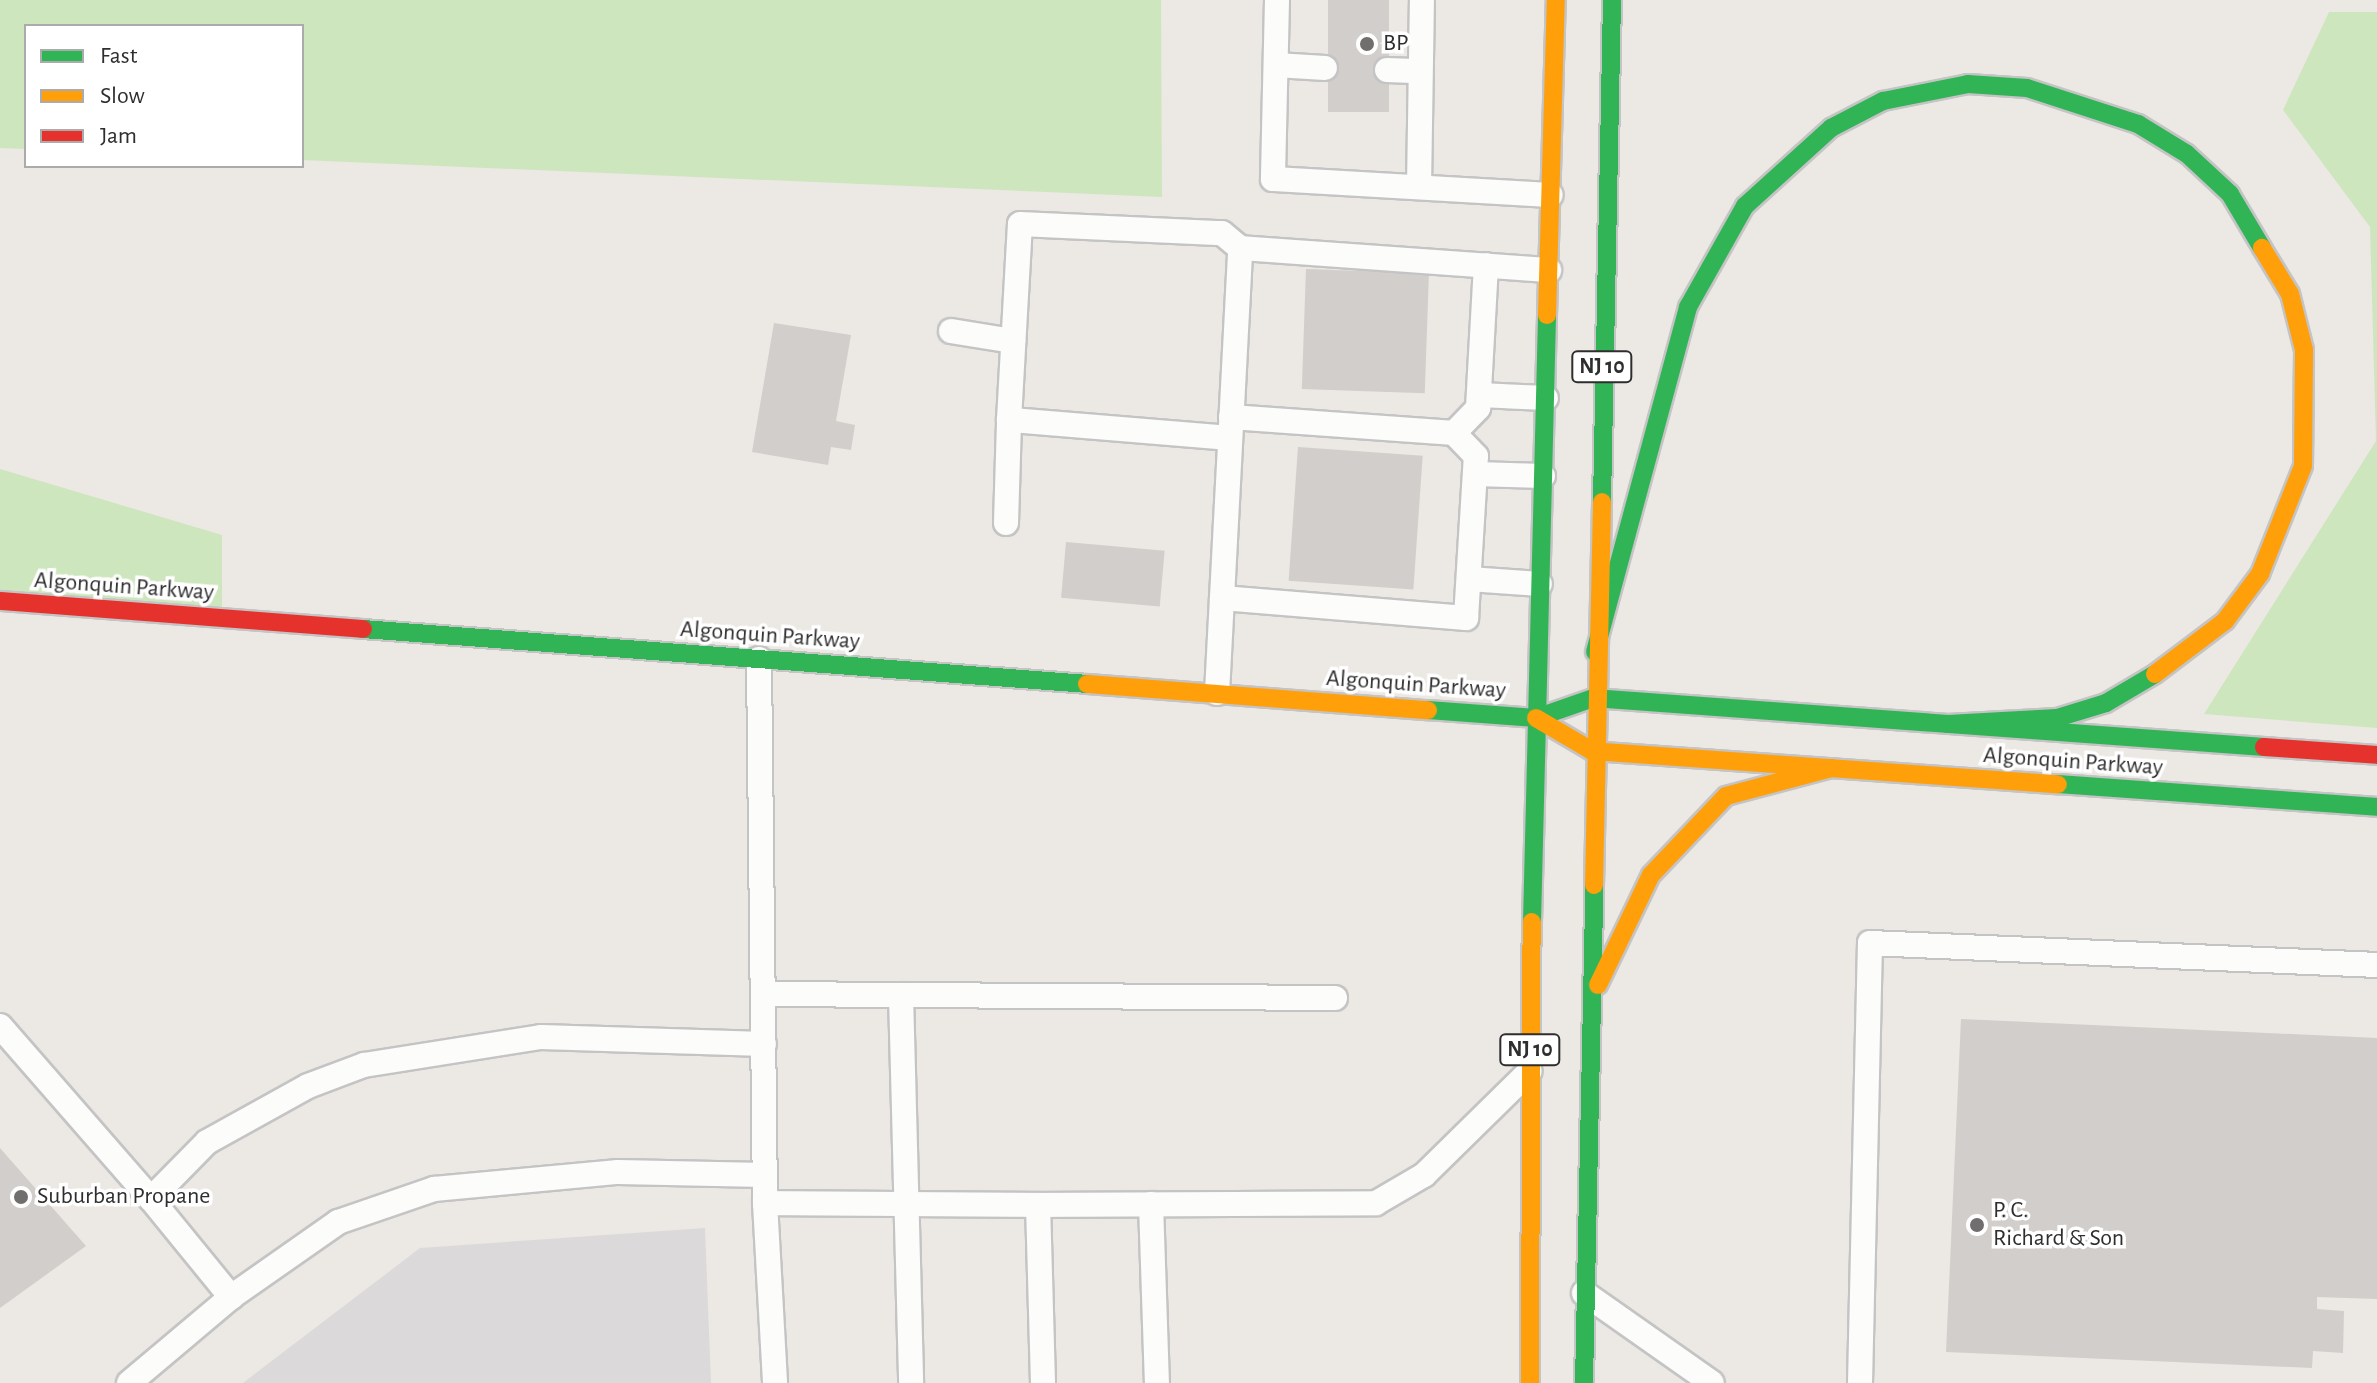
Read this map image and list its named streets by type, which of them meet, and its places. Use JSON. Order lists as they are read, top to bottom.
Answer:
{
  "streets": {
    "main road": ["NJ 10", "Algonquin Parkway"]
  },
  "crossings": [
    ["NJ 10", "Algonquin Parkway"]
  ],
  "places": ["BP", "Suburban Propane", "P. C. Richard & Son"],
  "legend": ["Fast", "Slow", "Jam"]
}
